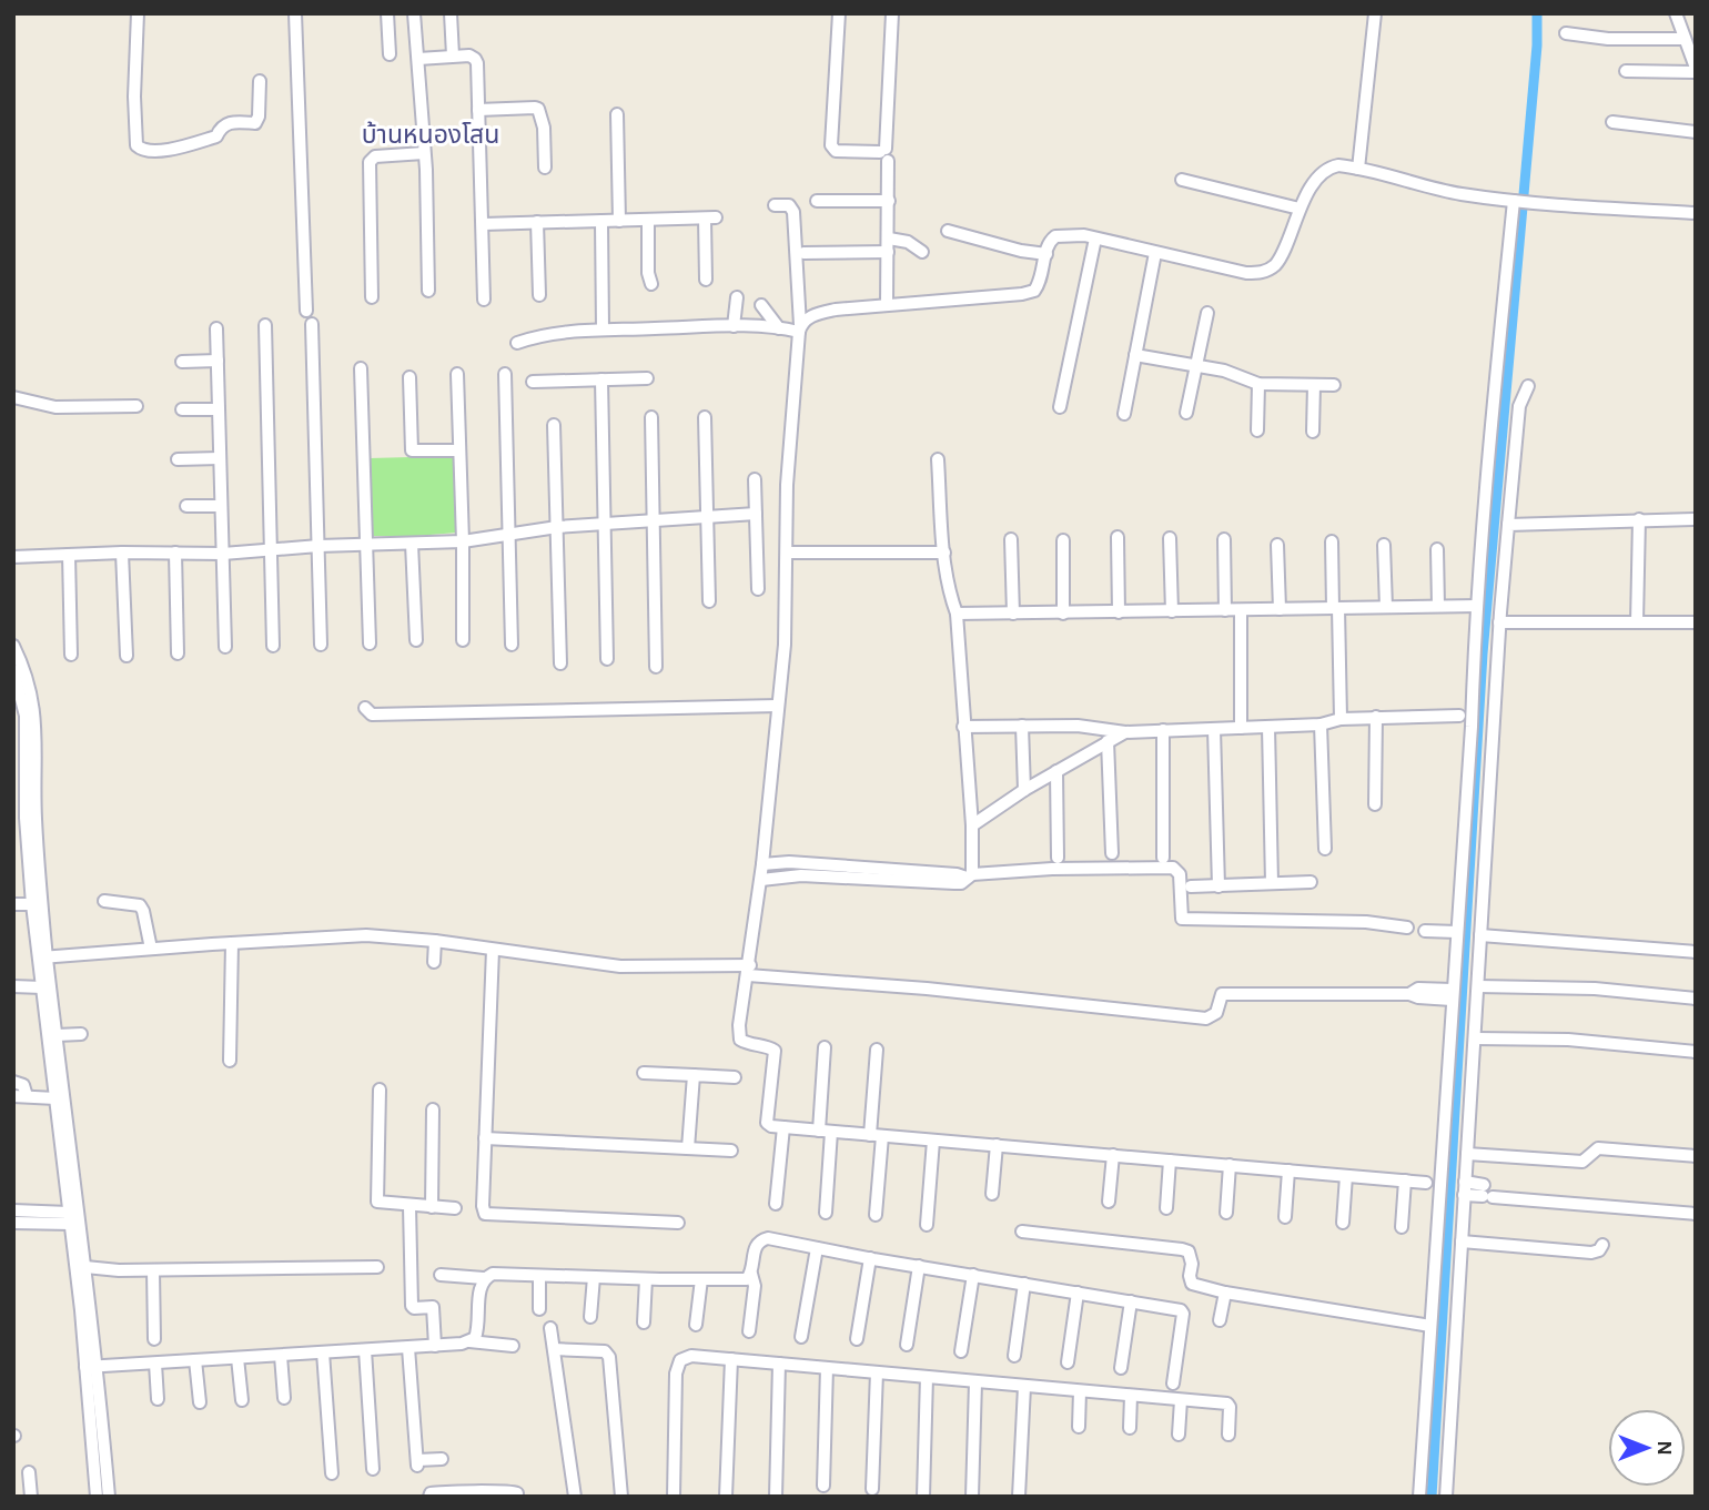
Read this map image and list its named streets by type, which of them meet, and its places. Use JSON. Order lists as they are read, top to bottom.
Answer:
{
  "districts": ["บ้านหนองโสน"],
  "north": "right"
}
